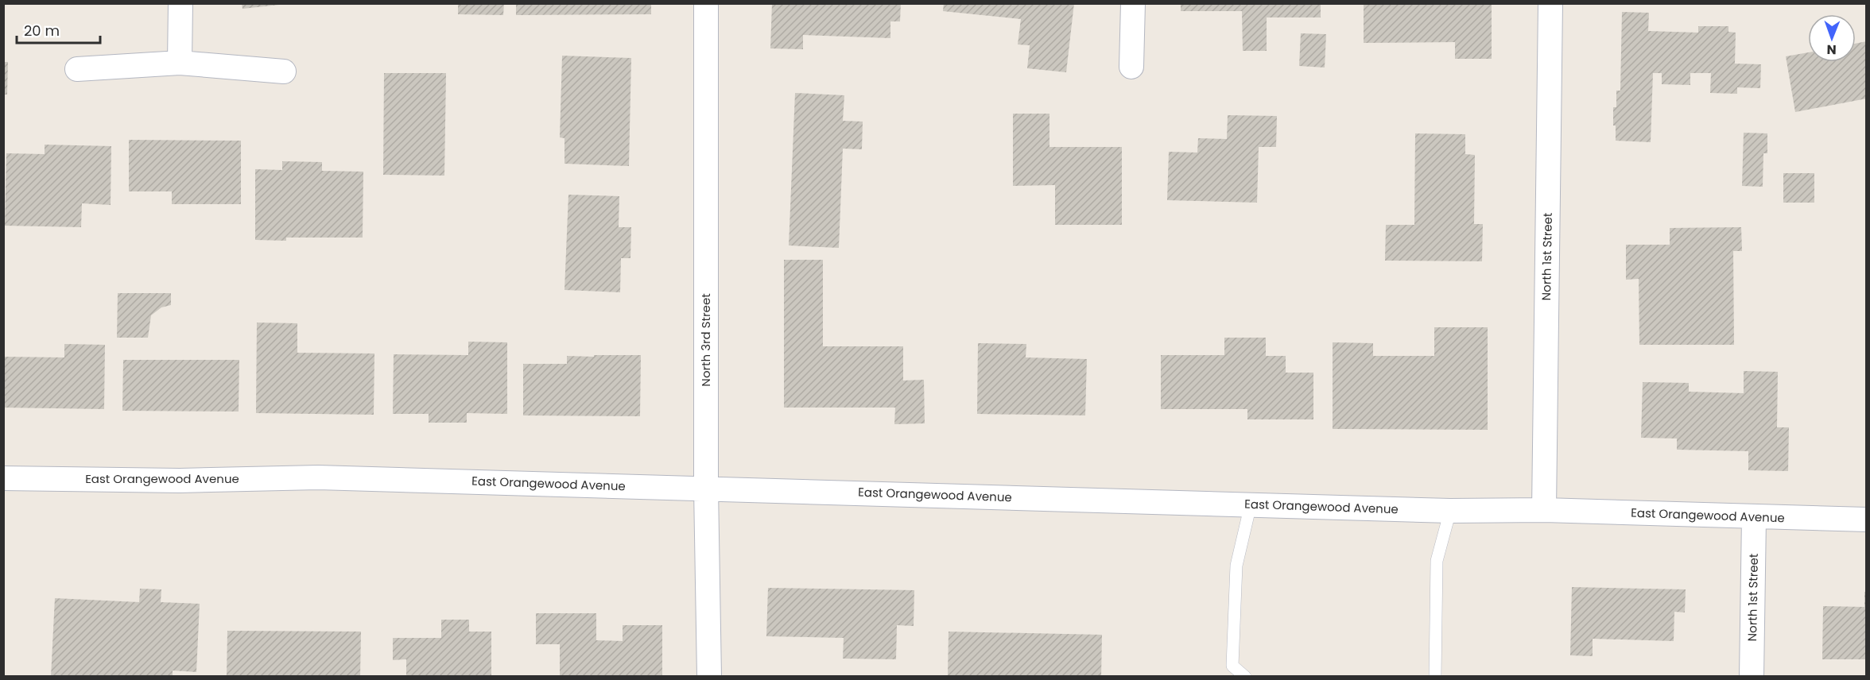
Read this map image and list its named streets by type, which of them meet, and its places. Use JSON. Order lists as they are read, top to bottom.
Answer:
{
  "streets": {
    "street": ["North 1st Street", "North 3rd Street", "East Orangewood Avenue"]
  },
  "crossings": [
    ["North 1st Street", "East Orangewood Avenue"],
    ["North 3rd Street", "East Orangewood Avenue"]
  ],
  "scale_bar": "20 m",
  "north": "bottom"
}
